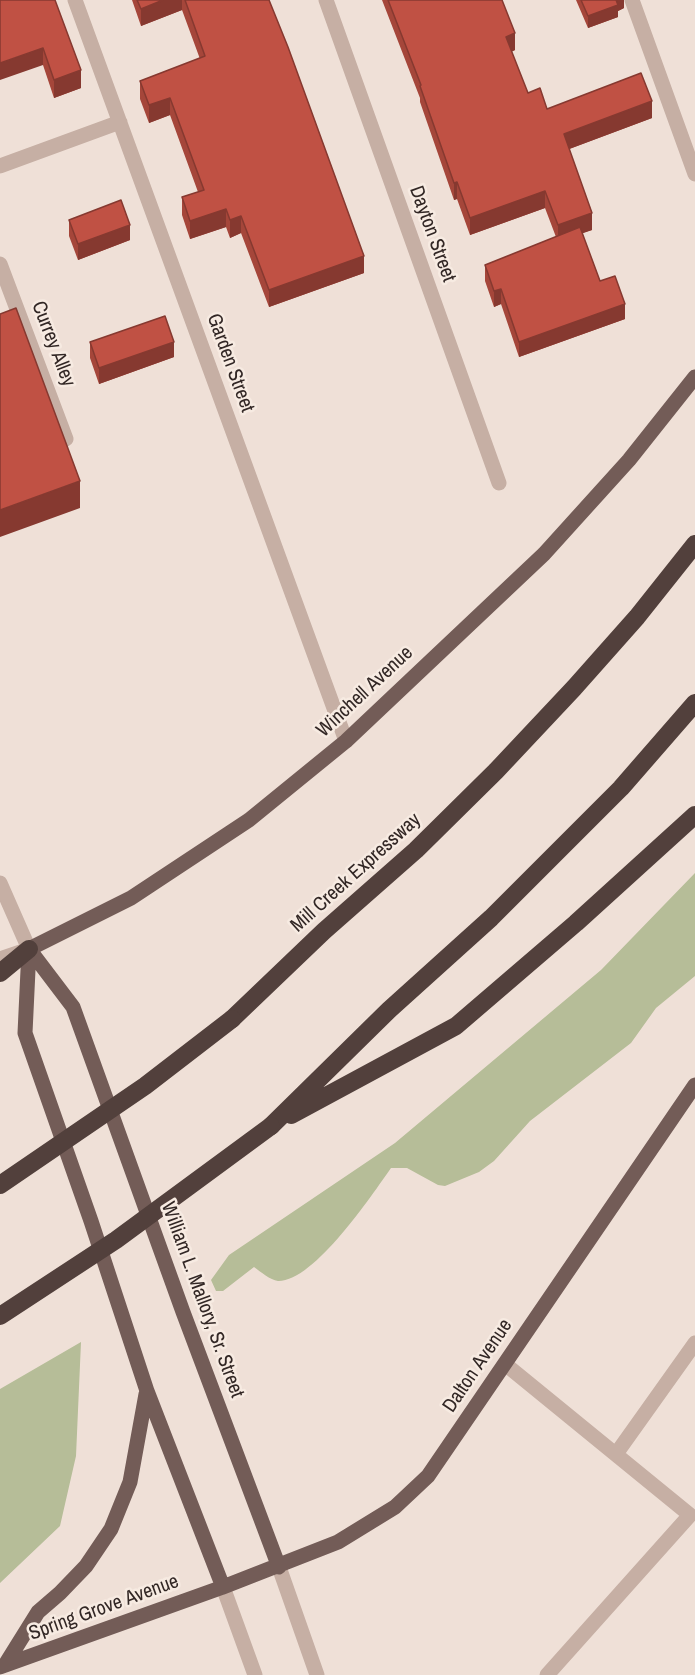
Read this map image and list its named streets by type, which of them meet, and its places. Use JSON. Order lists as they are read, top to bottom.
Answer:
{
  "streets": {
    "highway": ["Mill Creek Expressway"],
    "main road": [
      "Winchell Avenue",
      "William L. Mallory, Sr. Street",
      "Dalton Avenue",
      "Spring Grove Avenue"
    ],
    "street": ["Dayton Street", "Currey Alley", "Garden Street"]
  },
  "crossings": [
    ["Garden Street", "Winchell Avenue"],
    ["Winchell Avenue", "William L. Mallory, Sr. Street"],
    ["William L. Mallory, Sr. Street", "Dalton Avenue"],
    ["William L. Mallory, Sr. Street", "Spring Grove Avenue"],
    ["Dalton Avenue", "Spring Grove Avenue"]
  ]
}
